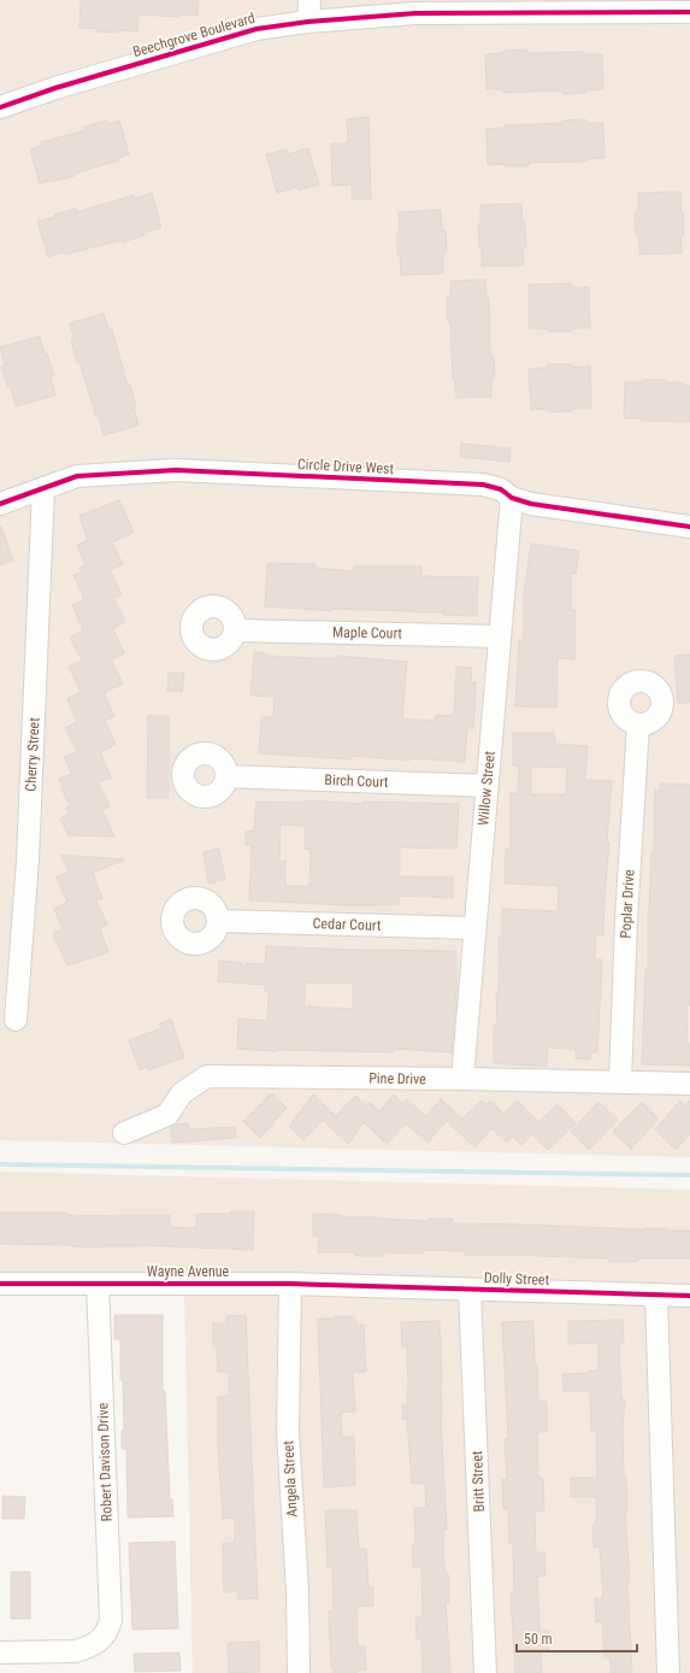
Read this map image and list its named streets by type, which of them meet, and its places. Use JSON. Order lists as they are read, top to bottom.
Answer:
{
  "streets": {
    "street": [
      "Beechgrove Boulevard",
      "Circle Drive West",
      "Maple Court",
      "Cherry Street",
      "Birch Court",
      "Willow Street",
      "Poplar Drive",
      "Cedar Court",
      "Pine Drive",
      "Wayne Avenue",
      "Dolly Street",
      "Robert Davison Drive",
      "Angela Street",
      "Britt Street"
    ]
  },
  "crossings": [
    ["Circle Drive West", "Cherry Street"],
    ["Circle Drive West", "Willow Street"],
    ["Maple Court", "Willow Street"],
    ["Birch Court", "Willow Street"],
    ["Willow Street", "Cedar Court"],
    ["Willow Street", "Pine Drive"],
    ["Poplar Drive", "Pine Drive"],
    ["Wayne Avenue", "Dolly Street"],
    ["Wayne Avenue", "Robert Davison Drive"],
    ["Wayne Avenue", "Angela Street"],
    ["Dolly Street", "Britt Street"]
  ],
  "scale_bar": "50 m"
}
